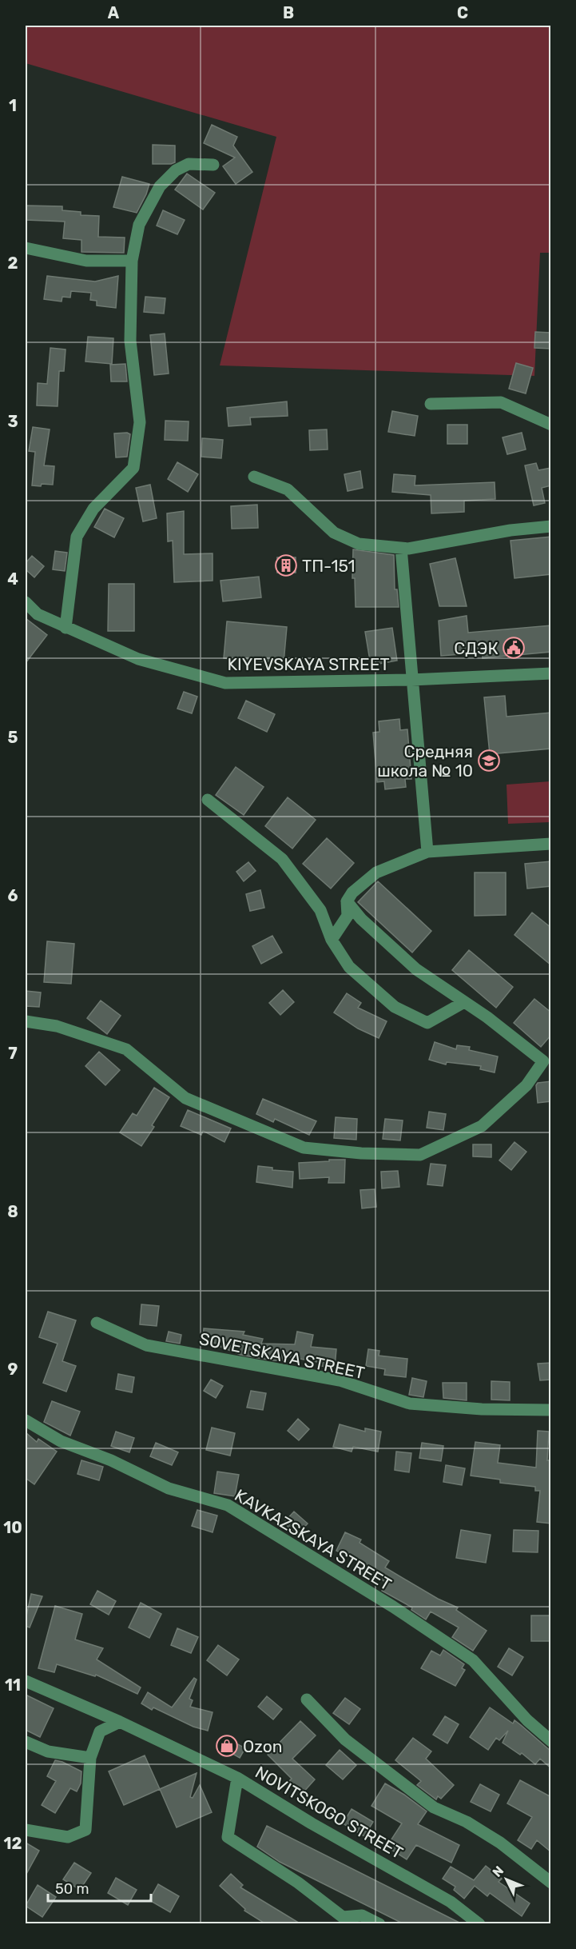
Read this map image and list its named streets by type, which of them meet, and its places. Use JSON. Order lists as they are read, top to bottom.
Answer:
{
  "streets": {
    "street": [
      "KIYEVSKAYA STREET",
      "SOVETSKAYA STREET",
      "KAVKAZSKAYA STREET",
      "NOVITSKOGO STREET"
    ]
  },
  "places": {
    "building": ["ТП-151"],
    "public building": ["СДЭК"],
    "school or university": ["Средняя школа № 10"],
    "shop": ["Ozon"]
  },
  "scale_bar": "50 m",
  "north": "top left",
  "grid": {
    "columns": ["A", "B", "C"],
    "rows": [
      "1",
      "2",
      "3",
      "4",
      "5",
      "6",
      "7",
      "8",
      "9",
      "10",
      "11",
      "12"
    ]
  }
}
